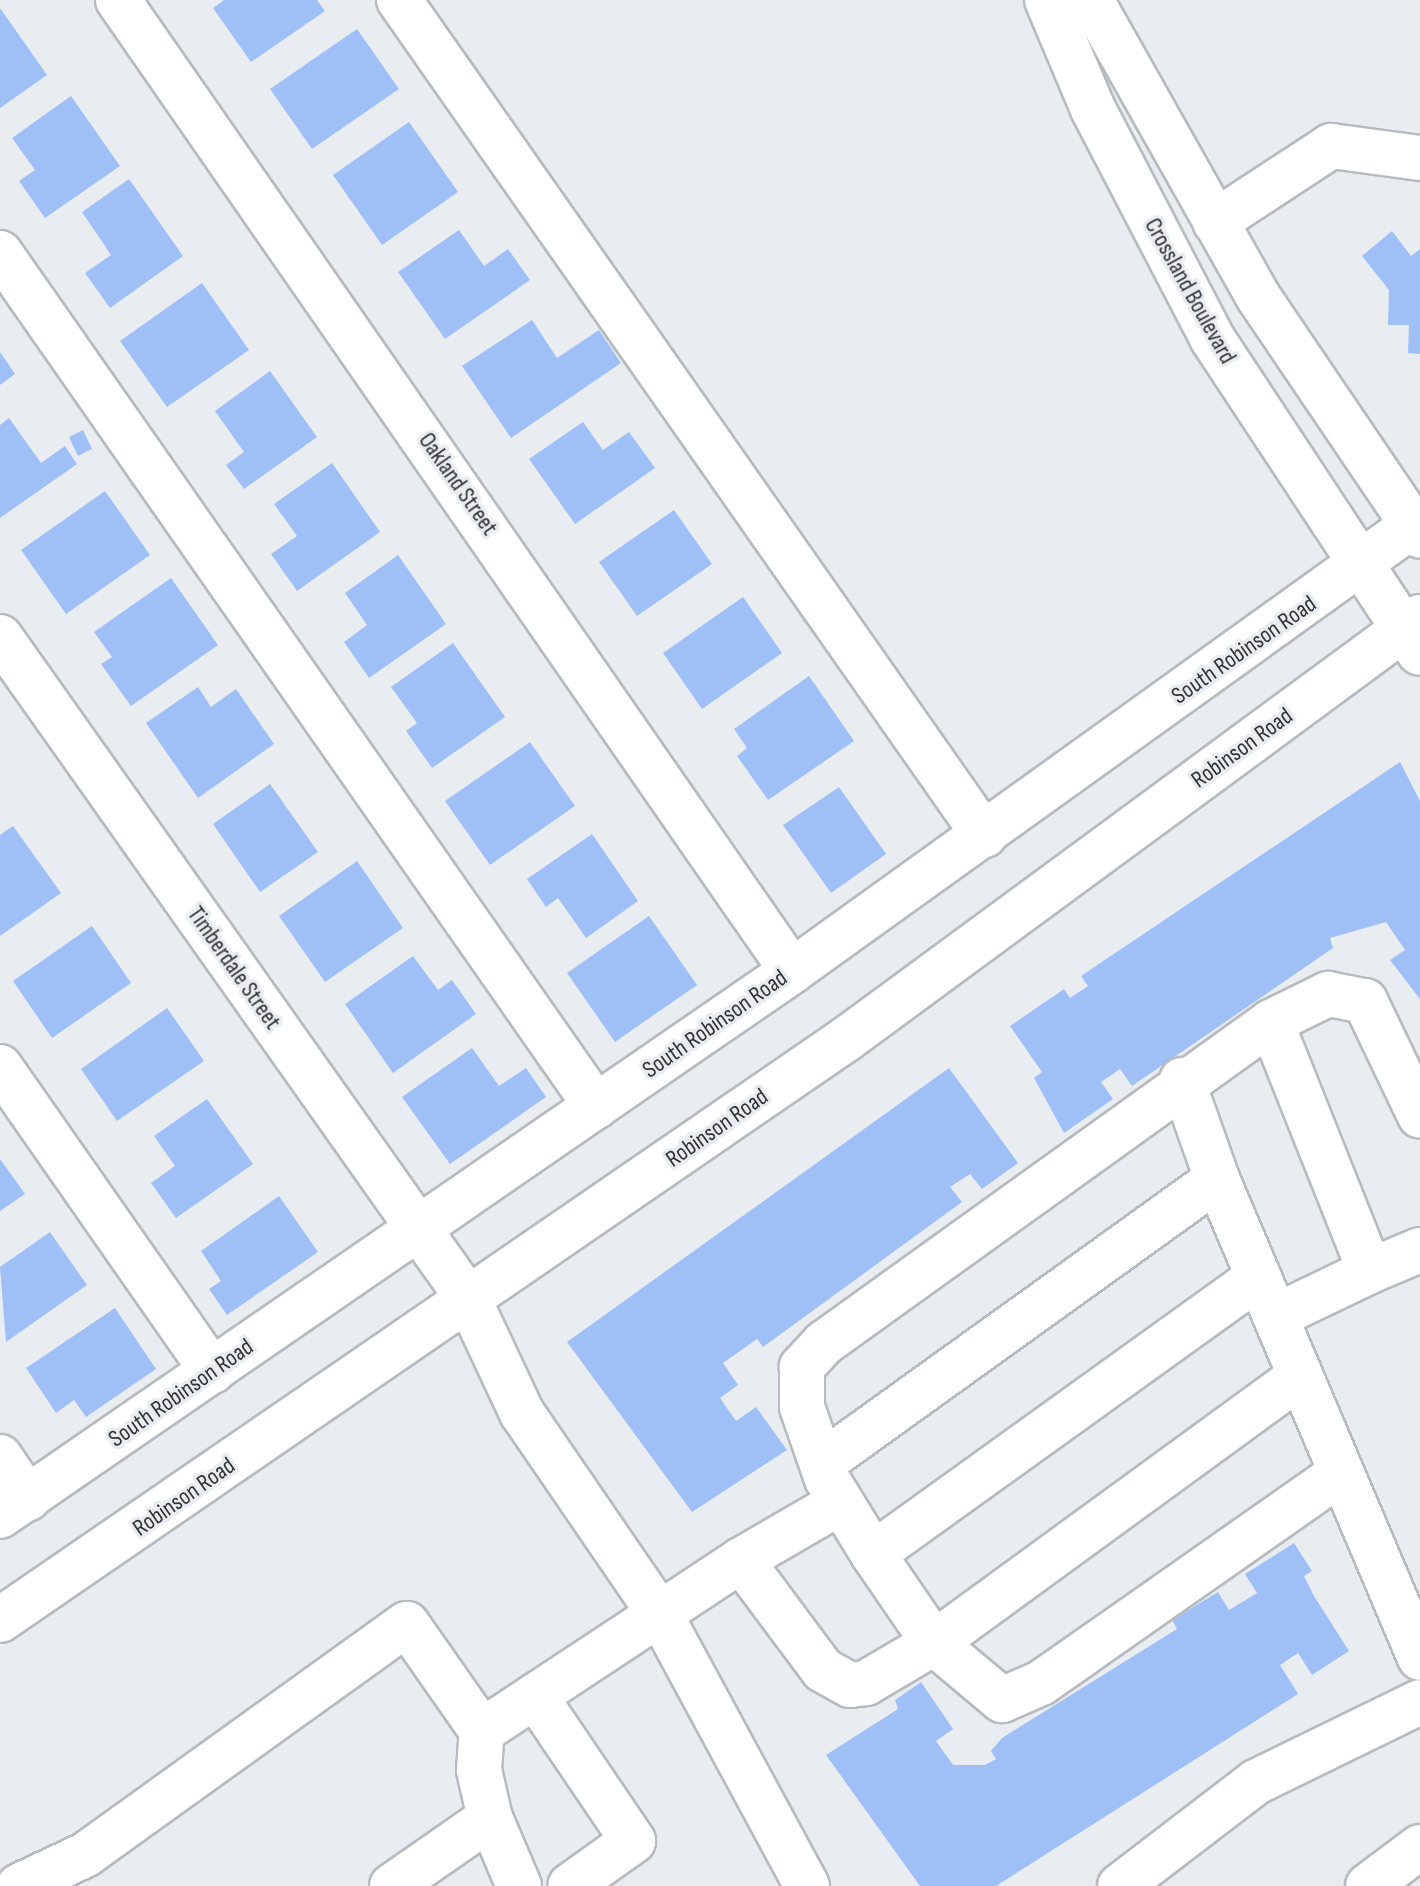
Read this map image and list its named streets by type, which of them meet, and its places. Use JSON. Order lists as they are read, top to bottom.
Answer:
{
  "streets": {
    "street": [
      "Crossland Boulevard",
      "Oakland Street",
      "South Robinson Road",
      "Robinson Road",
      "Timberdale Street"
    ]
  },
  "crossings": [
    ["Crossland Boulevard", "South Robinson Road"],
    ["Crossland Boulevard", "Robinson Road"],
    ["Oakland Street", "South Robinson Road"],
    ["South Robinson Road", "Timberdale Street"],
    ["Robinson Road", "Timberdale Street"]
  ]
}
